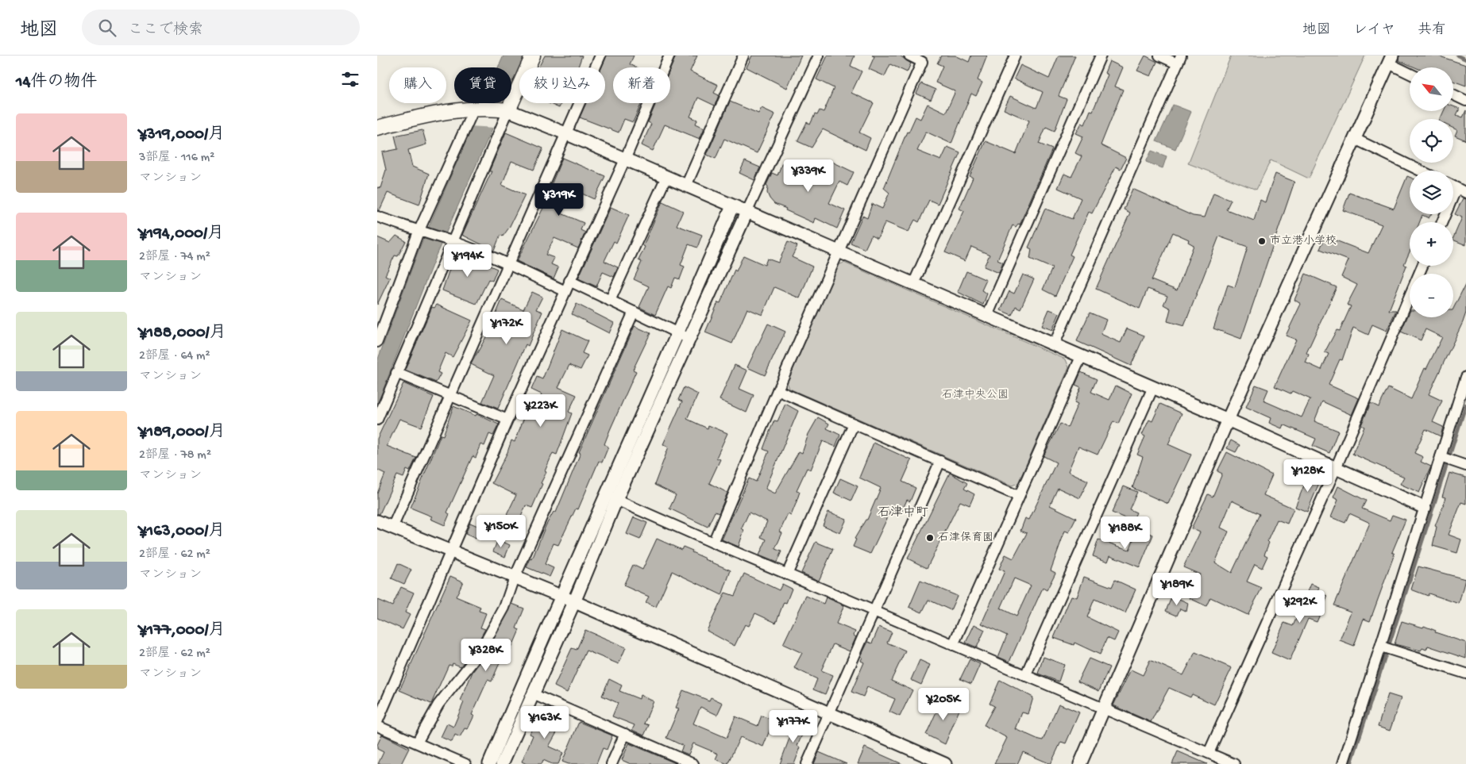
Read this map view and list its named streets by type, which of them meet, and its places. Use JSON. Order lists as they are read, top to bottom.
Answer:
{
  "districts": ["石津中町"],
  "parks": ["石津中央公園"],
  "places": ["市立港小学校", "石津保育園"],
  "north": "top left",
  "page": {
    "header": "地図",
    "search": "ここで検索",
    "nav": ["地図", "レイヤ", "共有"],
    "heading": "14件の物件",
    "map_buttons": ["+", "−"],
    "chip": [
      "購入",
      "賃貸",
      "絞り込み",
      "新着"
    ],
    "list": [
      {
        "name": "¥319,000/月",
        "note": "3部屋 · 116 m² · マンション"
      },
      {
        "name": "¥194,000/月",
        "note": "2部屋 · 74 m² · マンション"
      },
      {
        "name": "¥188,000/月",
        "note": "2部屋 · 64 m² · マンション"
      },
      {
        "name": "¥189,000/月",
        "note": "2部屋 · 78 m² · マンション"
      },
      {
        "name": "¥163,000/月",
        "note": "2部屋 · 62 m² · マンション"
      },
      {
        "name": "¥177,000/月",
        "note": "2部屋 · 62 m² · マンション"
      }
    ],
    "price": [
      "¥339K",
      "¥319K",
      "¥194K",
      "¥172K",
      "¥223K",
      "¥128K",
      "¥150K",
      "¥188K",
      "¥189K",
      "¥292K",
      "¥328K",
      "¥205K",
      "¥163K",
      "¥177K"
    ]
  }
}
